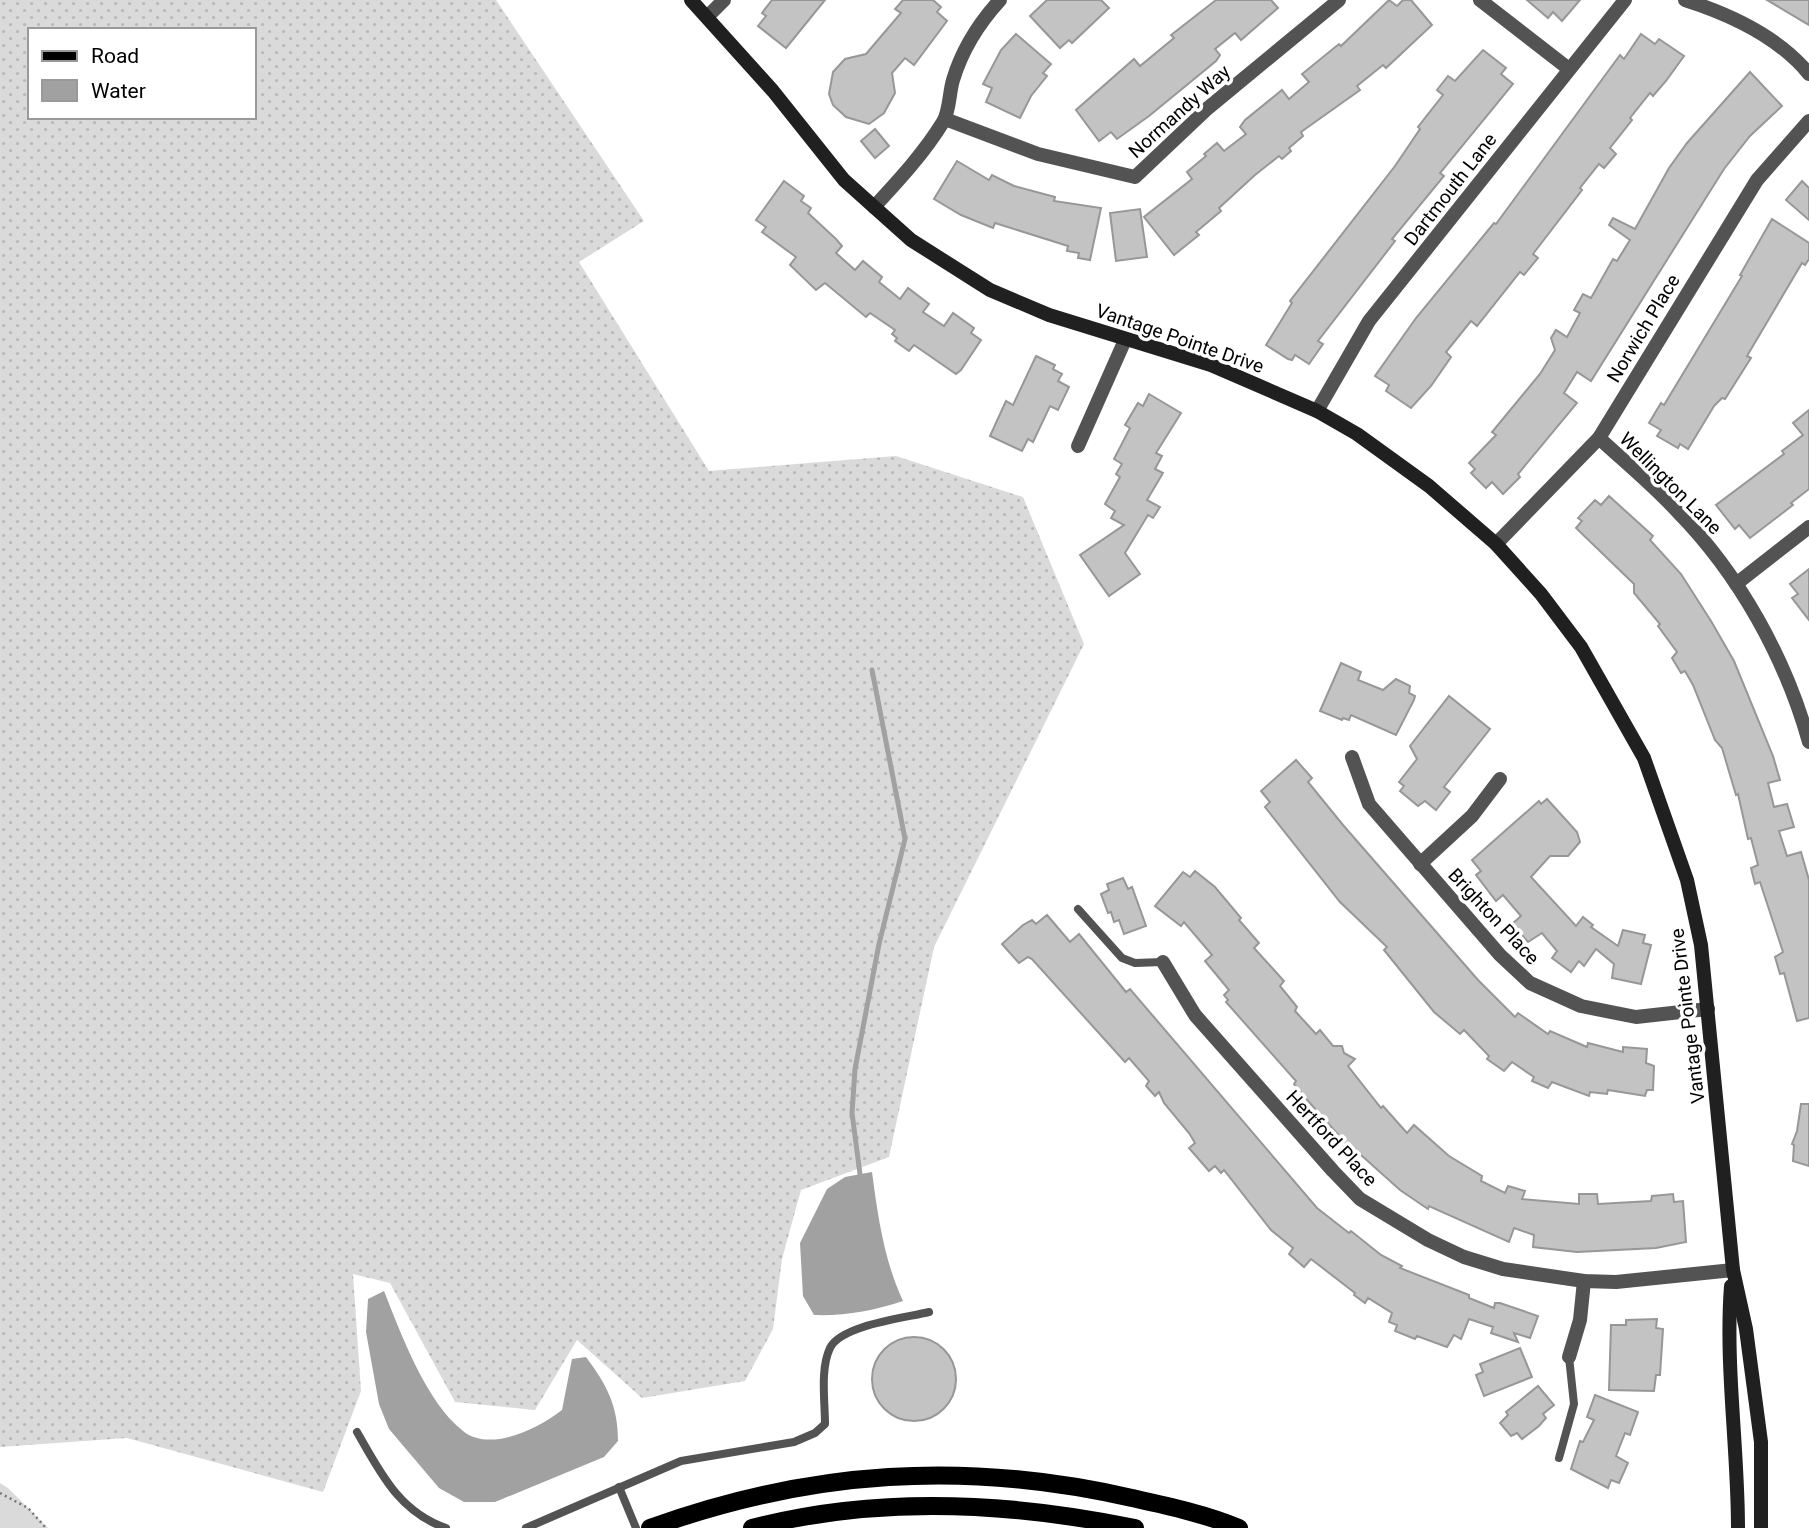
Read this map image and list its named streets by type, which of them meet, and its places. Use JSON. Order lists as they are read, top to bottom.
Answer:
{
  "streets": {
    "street": [
      "Normandy Way",
      "Dartmouth Lane",
      "Norwich Place",
      "Vantage Pointe Drive",
      "Wellington Lane",
      "Brighton Place",
      "Hertford Place"
    ]
  },
  "crossings": [
    ["Dartmouth Lane", "Vantage Pointe Drive"],
    ["Norwich Place", "Vantage Pointe Drive"],
    ["Norwich Place", "Wellington Lane"],
    ["Vantage Pointe Drive", "Brighton Place"],
    ["Vantage Pointe Drive", "Hertford Place"]
  ],
  "legend": ["Road", "Water"]
}
